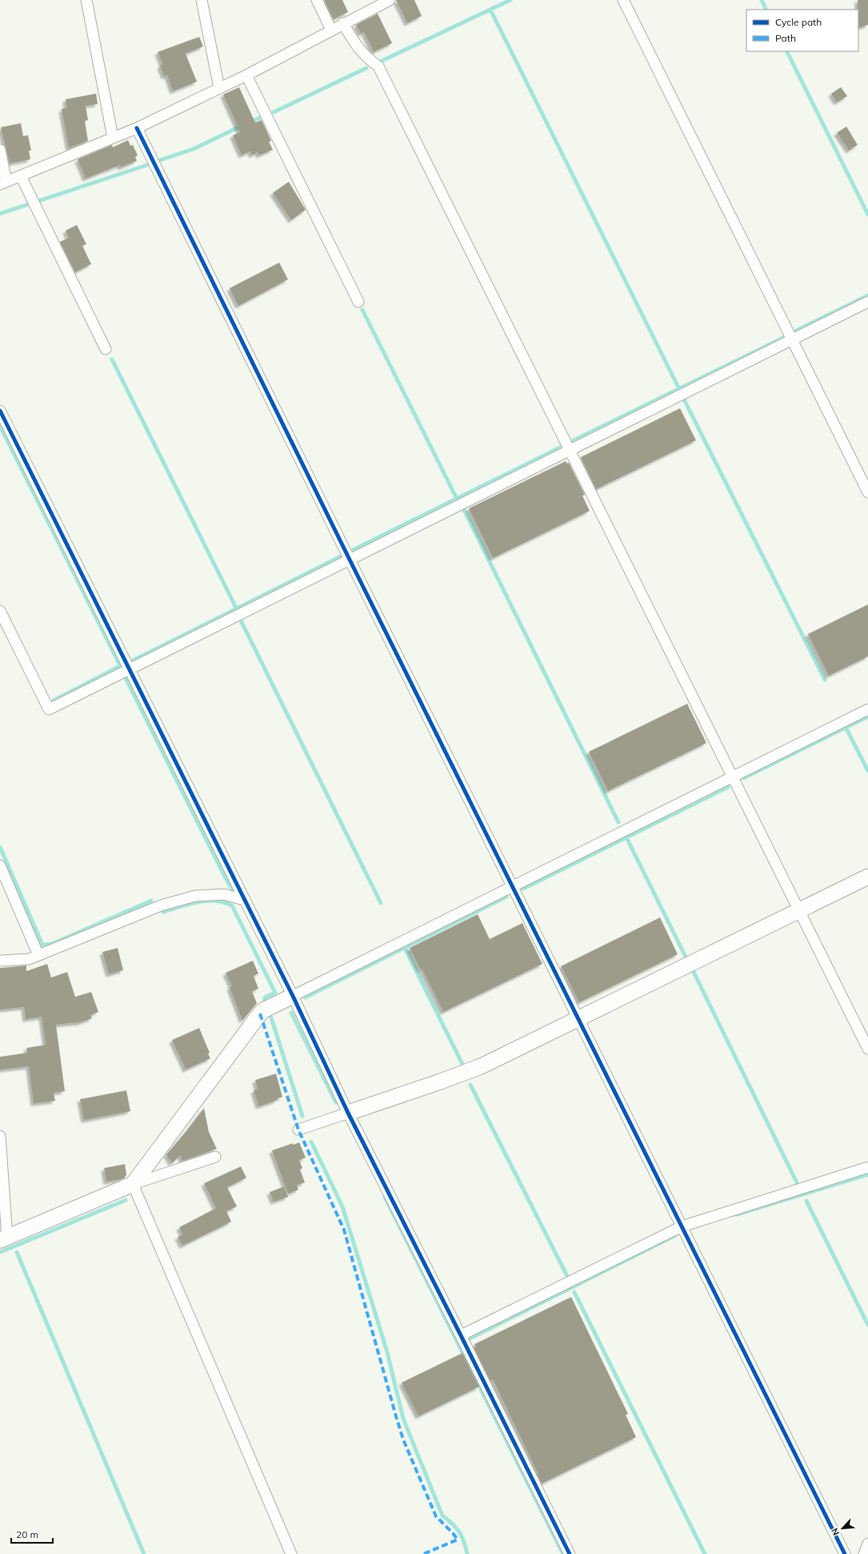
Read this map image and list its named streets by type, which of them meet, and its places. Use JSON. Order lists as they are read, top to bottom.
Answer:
{
  "legend": ["Cycle path", "Path"],
  "scale_bar": "20 m",
  "north": "bottom left"
}
